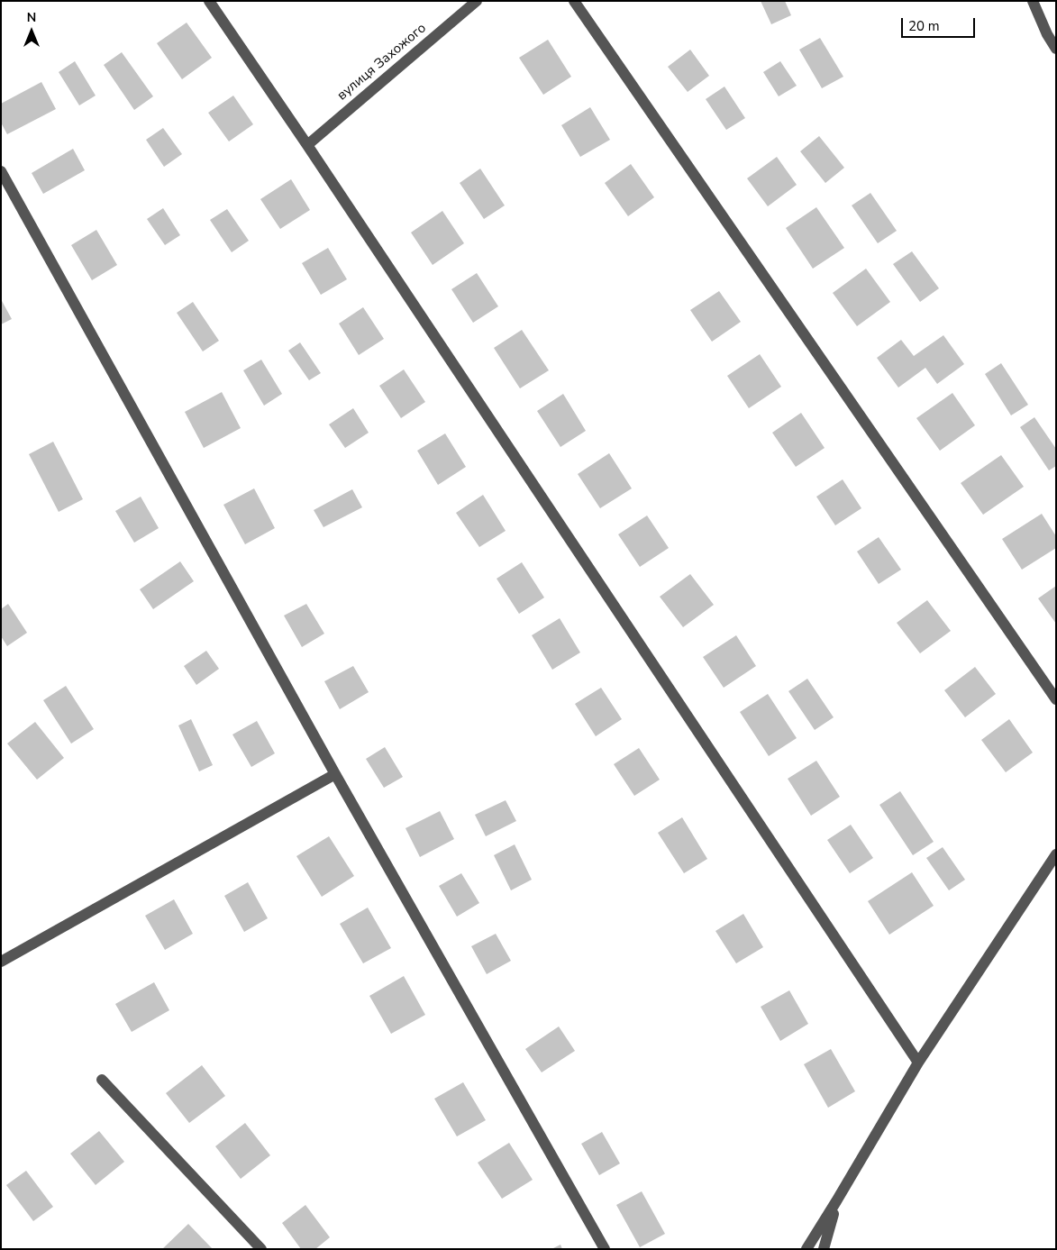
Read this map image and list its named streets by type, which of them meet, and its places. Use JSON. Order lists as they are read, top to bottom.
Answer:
{
  "streets": {
    "street": ["вулиця Захожого"]
  },
  "scale_bar": "20 m",
  "north": "top"
}
